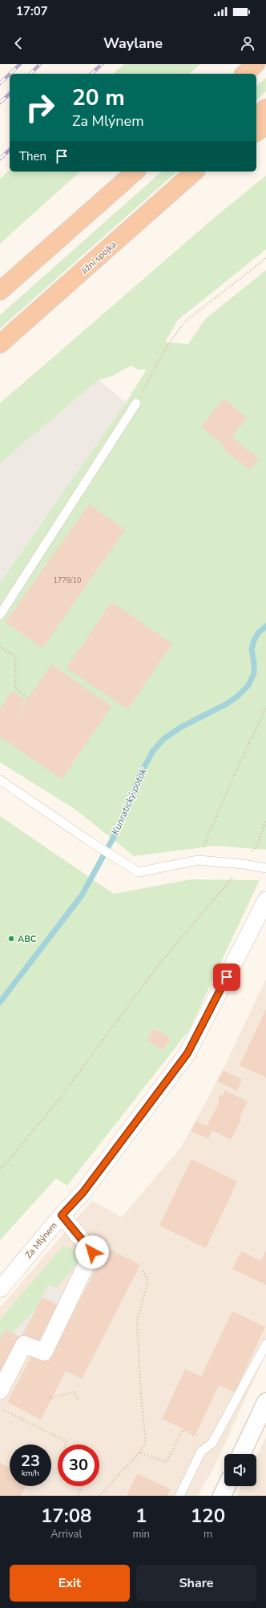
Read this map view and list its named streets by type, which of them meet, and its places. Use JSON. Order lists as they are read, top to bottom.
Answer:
{
  "streets": {
    "highway": ["Jižní spojka"],
    "street": ["Za Mlýnem"]
  },
  "water": ["Kunratický potok"],
  "places": ["ABC"],
  "house_numbers": ["1778/10"],
  "page": {
    "status": "17:07",
    "header": "Waylane",
    "turn": ["20 m", "Za Mlýnem"],
    "then": "Then",
    "speed": "23 km/h",
    "limit": "30",
    "eta": [
      "17:08",
      "Arrival",
      "1",
      "min",
      "120",
      "m"
    ],
    "buttons": ["Exit", "Share"]
  }
}
